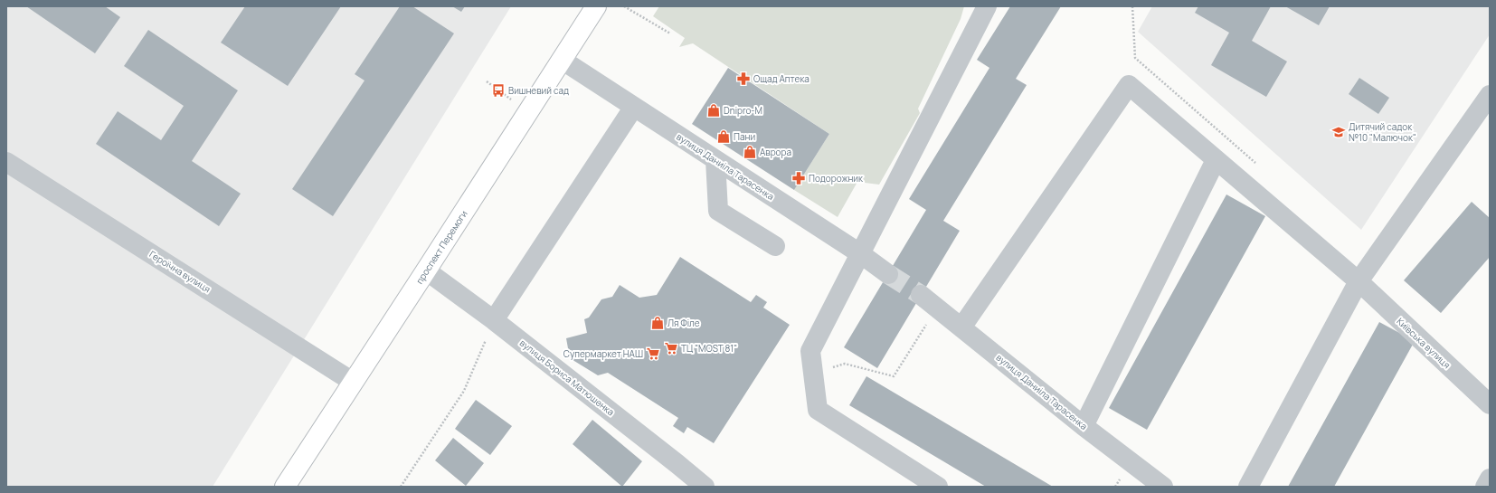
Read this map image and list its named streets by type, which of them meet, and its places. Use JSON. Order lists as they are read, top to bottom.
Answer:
{
  "streets": {
    "main road": ["проспект Перемоги"],
    "street": [
      "вулиця Даниіла Тарасенка",
      "Героїчна вулиця",
      "Київська вулиця",
      "вулиця Бориса Матюшенка"
    ]
  },
  "crossings": [
    ["вулиця Даниіла Тарасенка", "проспект Перемоги"],
    ["вулиця Даниіла Тарасенка", "Київська вулиця"],
    ["проспект Перемоги", "Героїчна вулиця"],
    ["проспект Перемоги", "вулиця Бориса Матюшенка"]
  ],
  "places": {
    "pharmacy": ["Ощад Аптека", "Подорожник"],
    "bus stop": ["Вишневий сад"],
    "shop": [
      "Dnipro-M",
      "Пани",
      "Аврора",
      "Ля Філе"
    ],
    "school or university": ["Дитячий садок №10 \"Малючок\""],
    "supermarket": ["ТЦ \"MOST 81\"", "Супермаркет НАШ"]
  }
}
